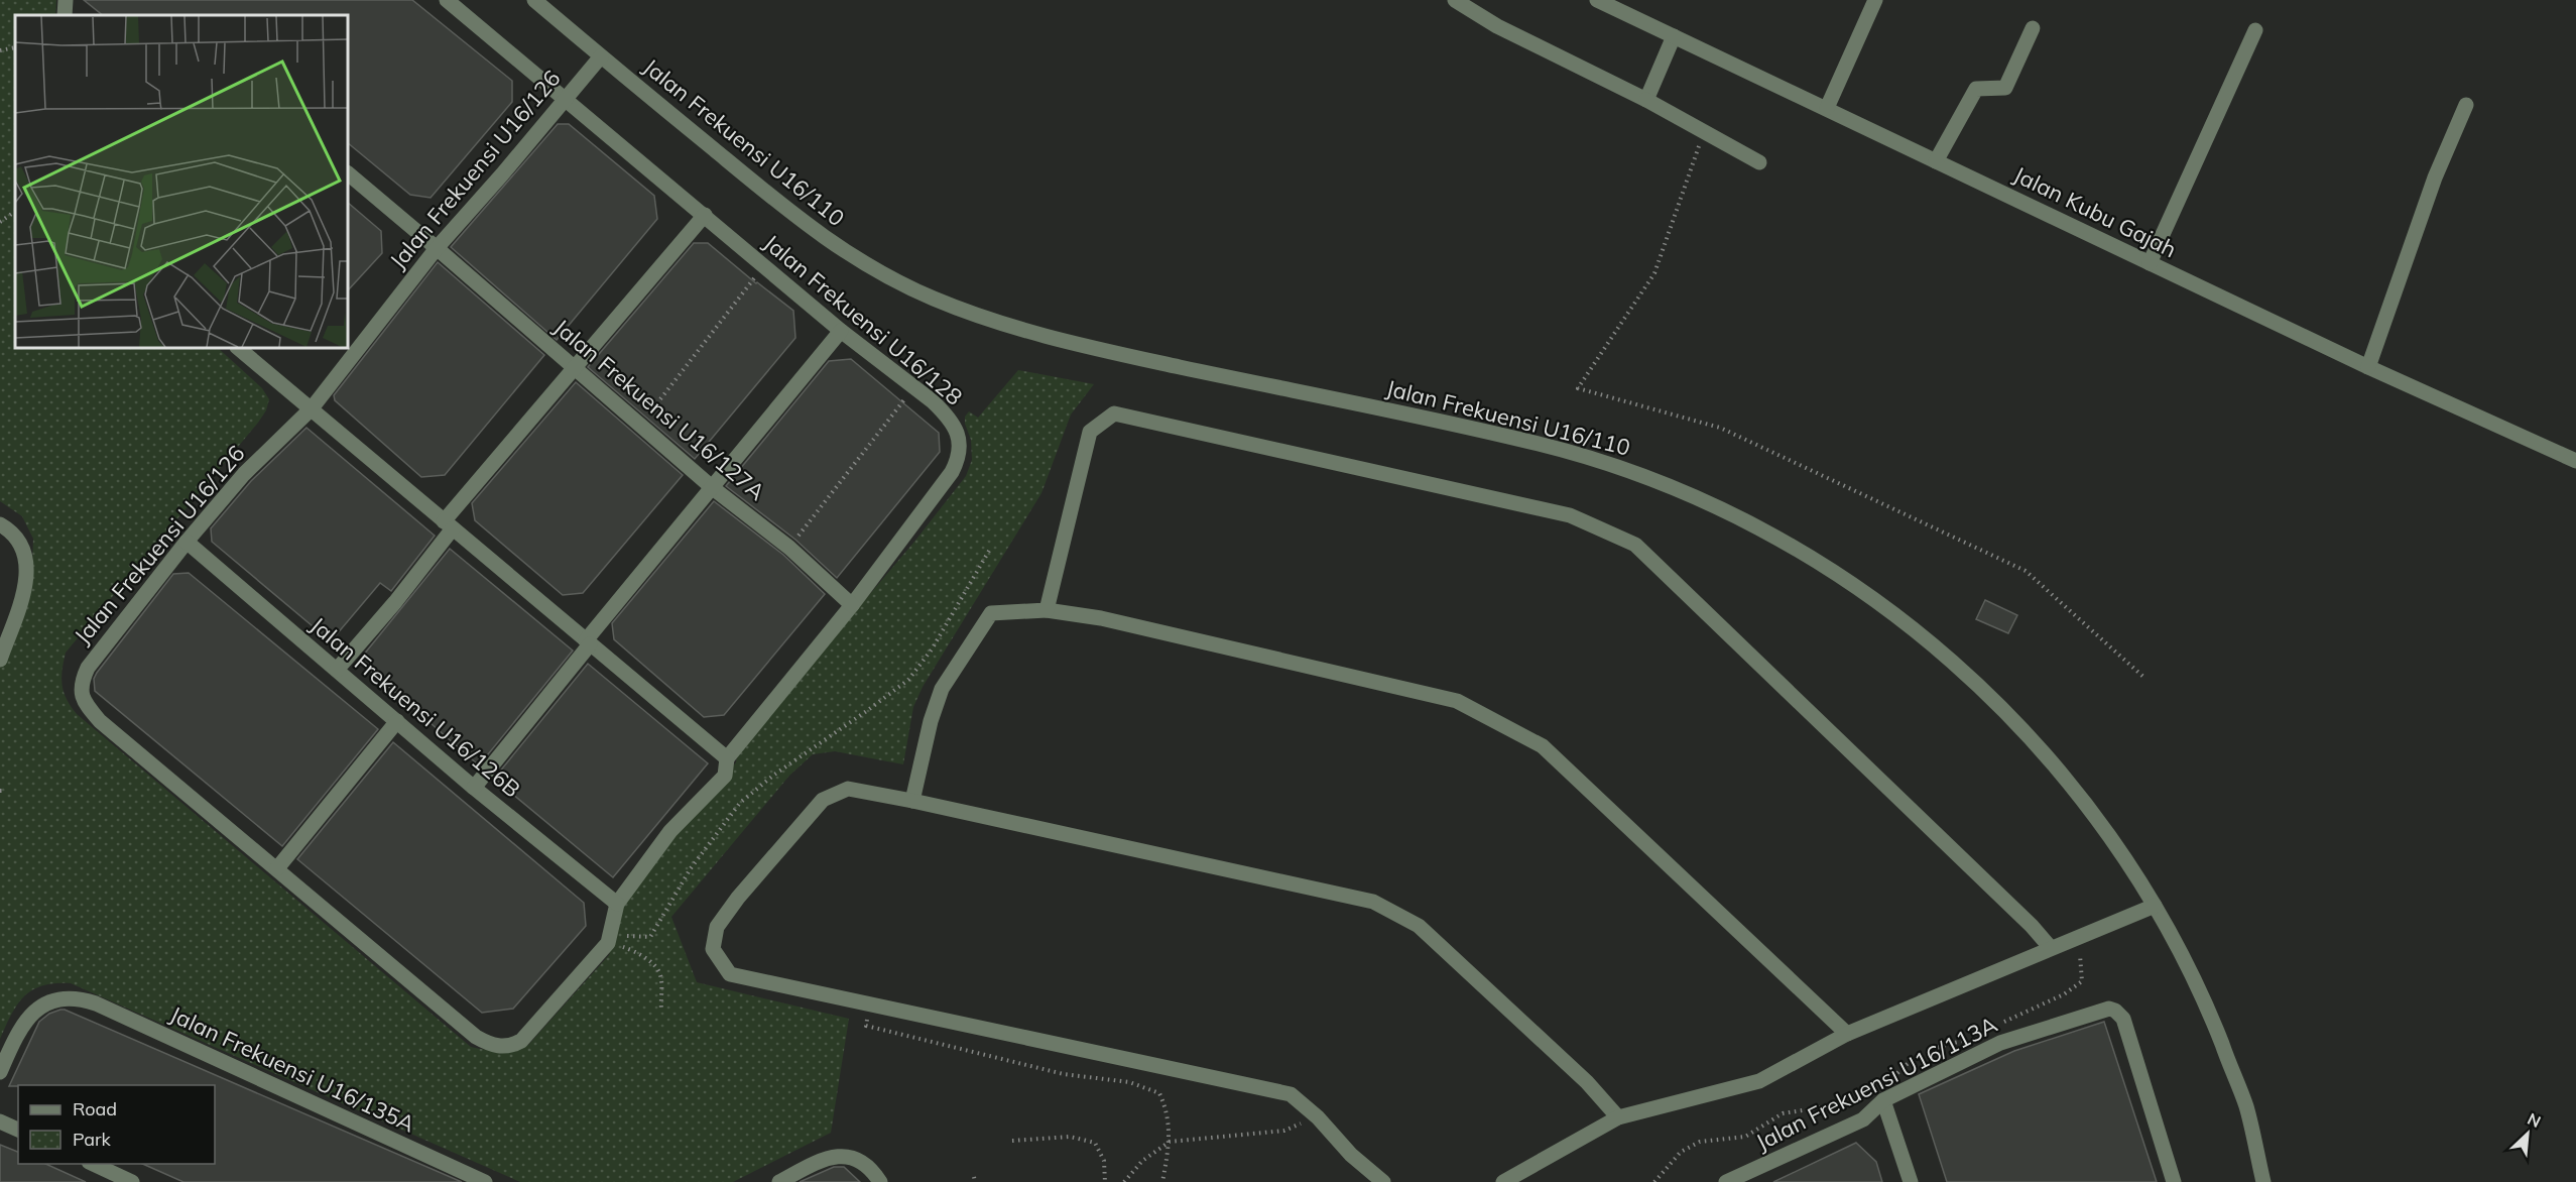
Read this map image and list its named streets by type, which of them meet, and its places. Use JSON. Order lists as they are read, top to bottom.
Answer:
{
  "streets": {
    "street": [
      "Jalan Frekuensi U16/110",
      "Jalan Frekuensi U16/126",
      "Jalan Kubu Gajah",
      "Jalan Frekuensi U16/128",
      "Jalan Frekuensi U16/127A",
      "Jalan Frekuensi U16/126B",
      "Jalan Frekuensi U16/135A",
      "Jalan Frekuensi U16/113A"
    ]
  },
  "crossings": [
    ["Jalan Frekuensi U16/110", "Jalan Frekuensi U16/126"],
    ["Jalan Frekuensi U16/126", "Jalan Frekuensi U16/128"],
    ["Jalan Frekuensi U16/126", "Jalan Frekuensi U16/127A"],
    ["Jalan Frekuensi U16/126", "Jalan Frekuensi U16/126B"],
    ["Jalan Frekuensi U16/128", "Jalan Frekuensi U16/127A"],
    ["Jalan Frekuensi U16/128", "Jalan Frekuensi U16/126B"]
  ],
  "legend": ["Road", "Park"],
  "north": "top right"
}
